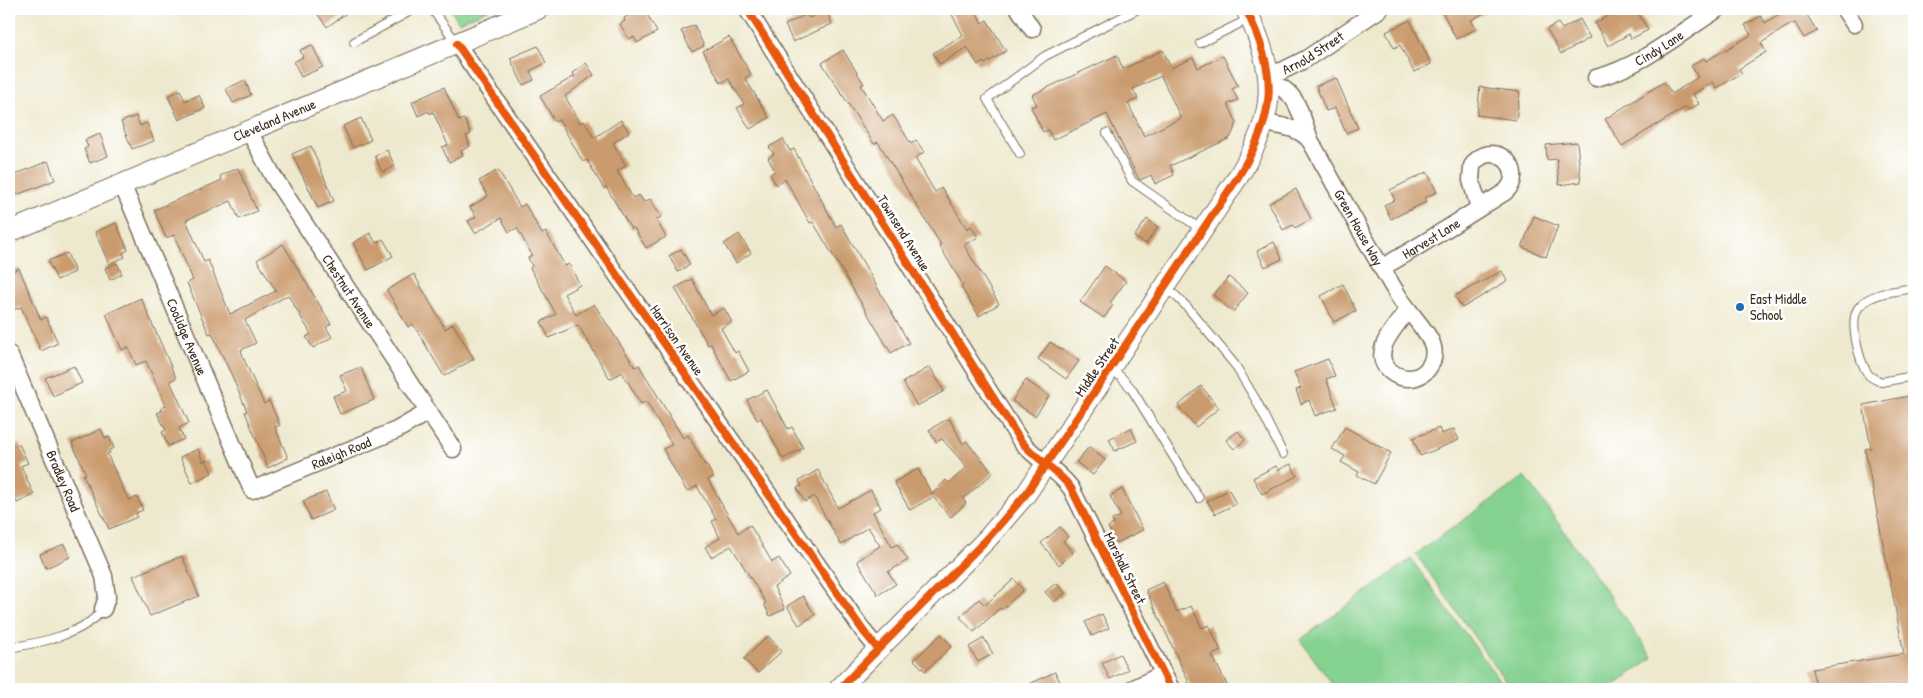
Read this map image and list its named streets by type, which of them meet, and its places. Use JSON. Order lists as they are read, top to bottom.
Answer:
{
  "streets": {
    "street": [
      "Cindy Lane",
      "Arnold Street",
      "Cleveland Avenue",
      "Green House Way",
      "Townsend Avenue",
      "Harvest Lane",
      "Chestnut Avenue",
      "Coolidge Avenue",
      "Harrison Avenue",
      "Middle Street",
      "Raleigh Road",
      "Bradley Road",
      "Marshall Street"
    ]
  },
  "crossings": [
    ["Arnold Street", "Green House Way"],
    ["Arnold Street", "Middle Street"],
    ["Cleveland Avenue", "Chestnut Avenue"],
    ["Cleveland Avenue", "Coolidge Avenue"],
    ["Cleveland Avenue", "Harrison Avenue"],
    ["Green House Way", "Harvest Lane"],
    ["Green House Way", "Middle Street"],
    ["Townsend Avenue", "Middle Street"],
    ["Townsend Avenue", "Marshall Street"],
    ["Chestnut Avenue", "Raleigh Road"],
    ["Coolidge Avenue", "Raleigh Road"],
    ["Harrison Avenue", "Middle Street"],
    ["Middle Street", "Marshall Street"]
  ],
  "places": ["East Middle School"]
}
